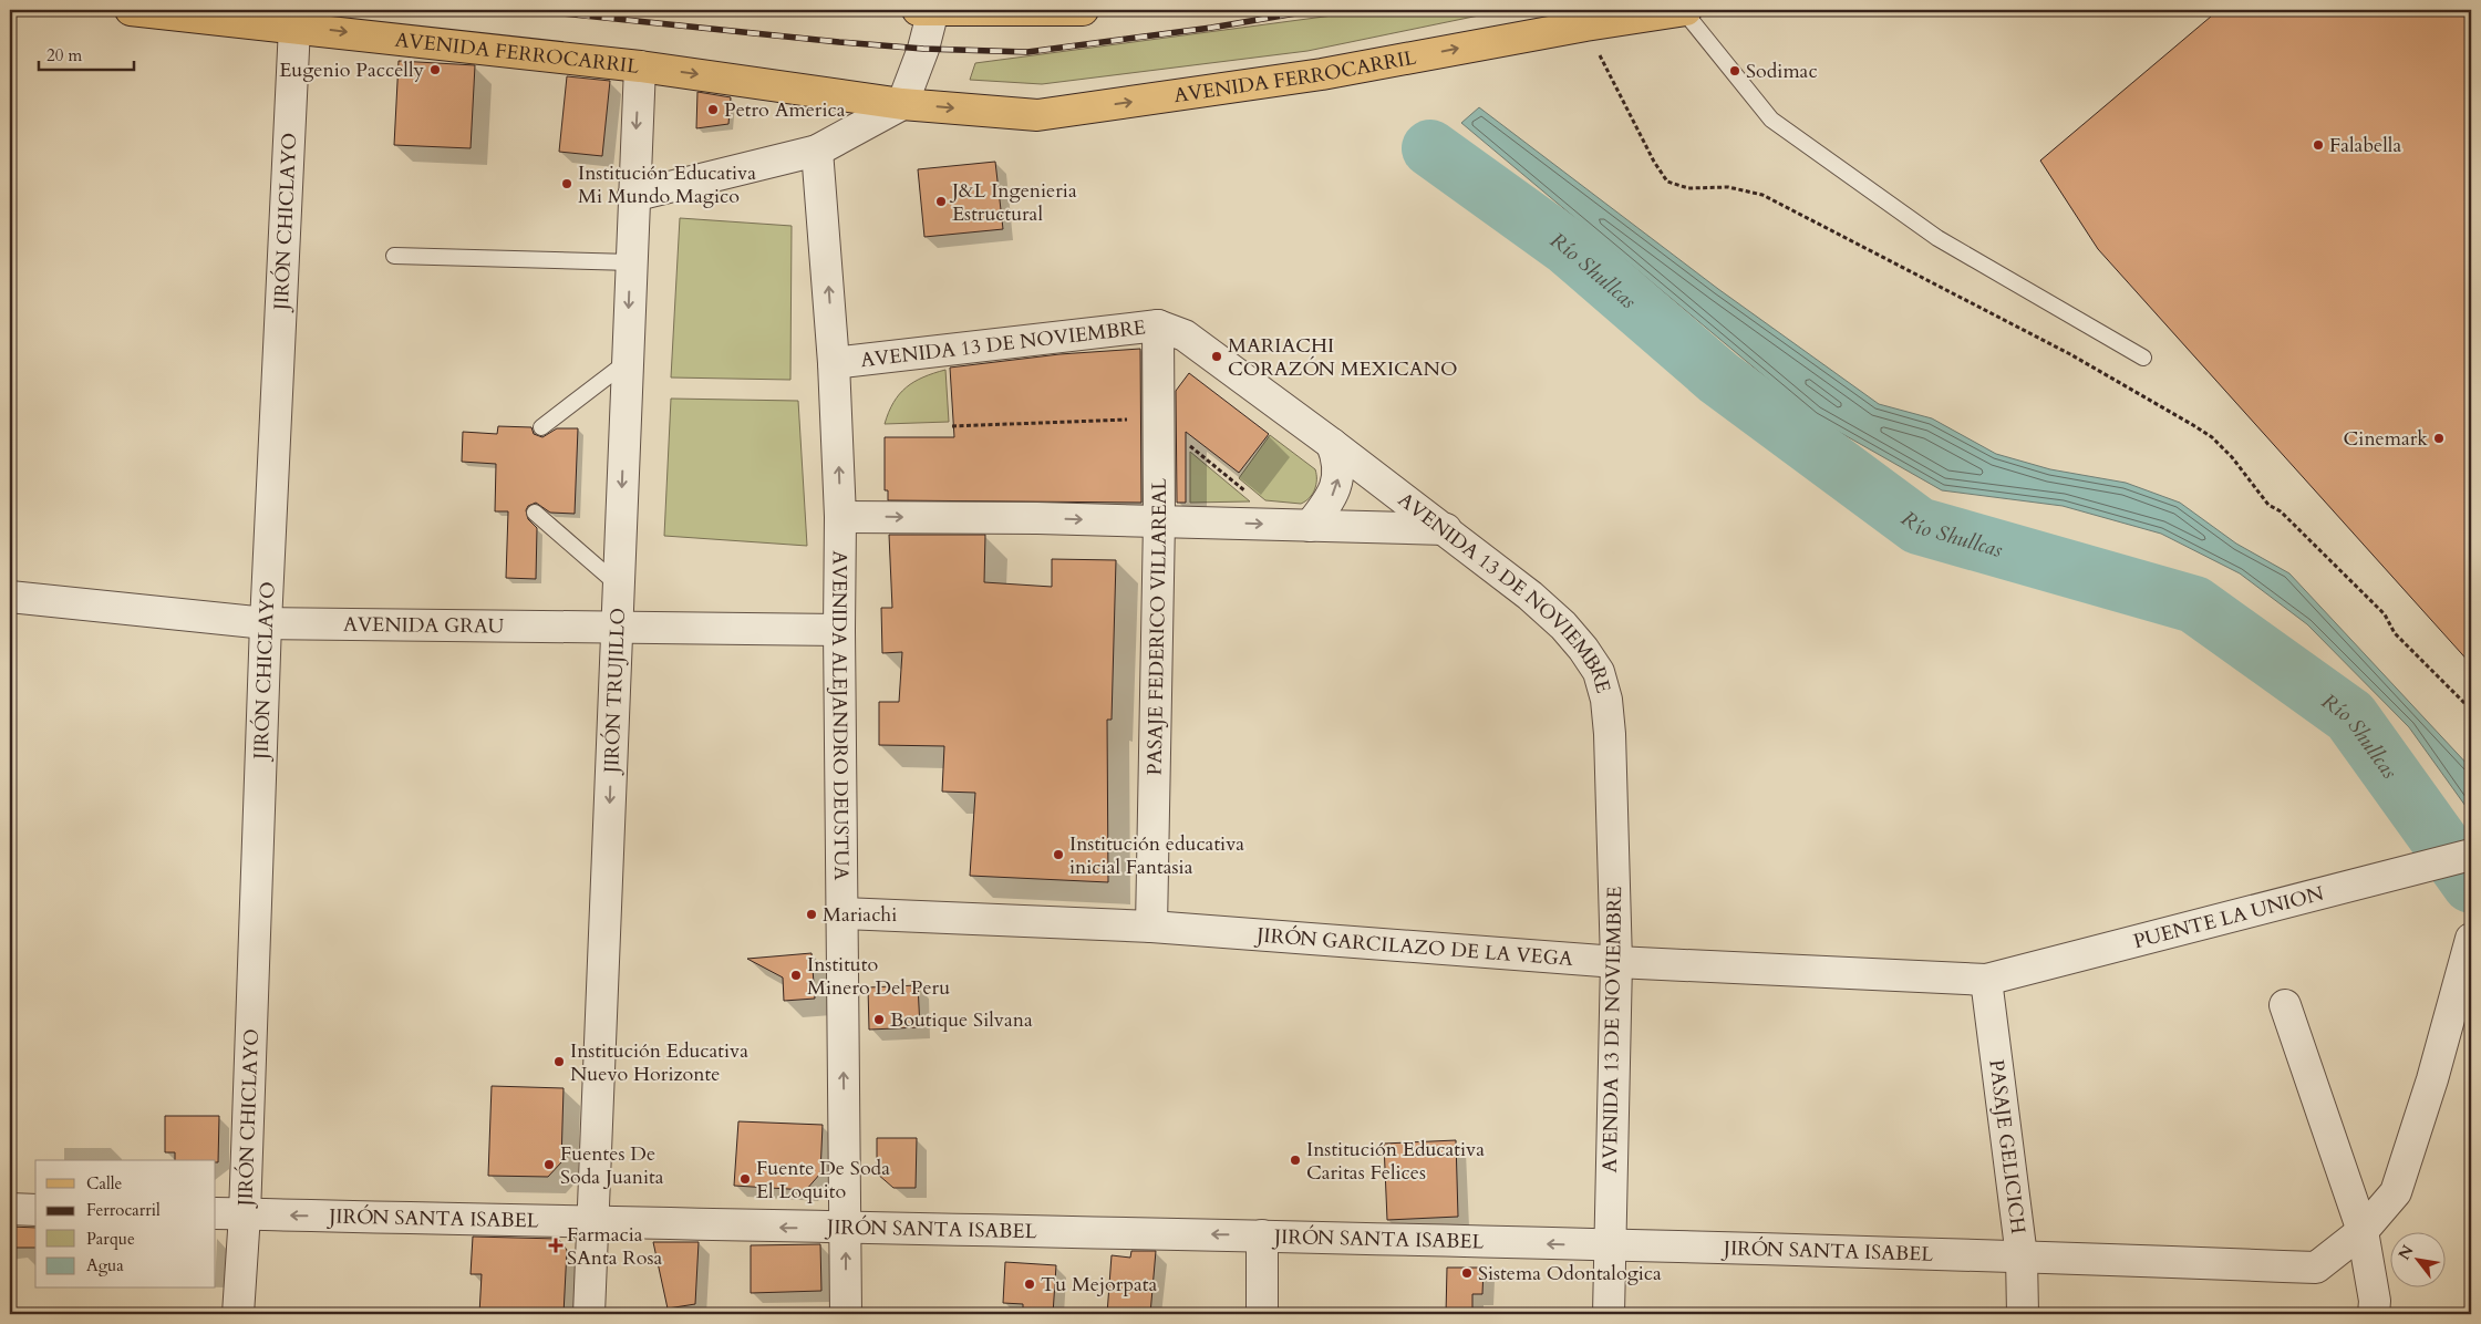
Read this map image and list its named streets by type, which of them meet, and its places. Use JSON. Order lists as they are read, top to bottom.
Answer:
{
  "streets": {
    "main road": ["AVENIDA FERROCARRIL"],
    "street": [
      "JIRÓN CHICLAYO",
      "AVENIDA 13 DE NOVIEMBRE",
      "AVENIDA GRAU",
      "PASAJE FEDERICO VILLAREAL",
      "JIRÓN TRUJILLO",
      "AVENIDA ALEJANDRO DEUSTUA",
      "PUENTE LA UNION",
      "JIRÓN GARCILAZO DE LA VEGA",
      "PASAJE GELICICH",
      "JIRÓN SANTA ISABEL"
    ]
  },
  "crossings": [
    ["AVENIDA FERROCARRIL", "JIRÓN CHICLAYO"],
    ["AVENIDA FERROCARRIL", "JIRÓN TRUJILLO"],
    ["JIRÓN CHICLAYO", "AVENIDA GRAU"],
    ["JIRÓN CHICLAYO", "JIRÓN SANTA ISABEL"],
    ["AVENIDA 13 DE NOVIEMBRE", "PASAJE FEDERICO VILLAREAL"],
    ["AVENIDA 13 DE NOVIEMBRE", "AVENIDA ALEJANDRO DEUSTUA"],
    ["AVENIDA 13 DE NOVIEMBRE", "JIRÓN GARCILAZO DE LA VEGA"],
    ["AVENIDA 13 DE NOVIEMBRE", "JIRÓN SANTA ISABEL"],
    ["AVENIDA GRAU", "JIRÓN TRUJILLO"],
    ["AVENIDA GRAU", "AVENIDA ALEJANDRO DEUSTUA"],
    ["PASAJE FEDERICO VILLAREAL", "JIRÓN GARCILAZO DE LA VEGA"],
    ["JIRÓN TRUJILLO", "JIRÓN SANTA ISABEL"],
    ["AVENIDA ALEJANDRO DEUSTUA", "JIRÓN GARCILAZO DE LA VEGA"],
    ["AVENIDA ALEJANDRO DEUSTUA", "JIRÓN SANTA ISABEL"],
    ["PUENTE LA UNION", "JIRÓN GARCILAZO DE LA VEGA"],
    ["PUENTE LA UNION", "PASAJE GELICICH"],
    ["JIRÓN GARCILAZO DE LA VEGA", "PASAJE GELICICH"],
    ["PASAJE GELICICH", "JIRÓN SANTA ISABEL"]
  ],
  "one_way": [
    "AVENIDA FERROCARRIL",
    "JIRÓN TRUJILLO",
    "AVENIDA ALEJANDRO DEUSTUA",
    "JIRÓN SANTA ISABEL"
  ],
  "water": ["Río Shullcas"],
  "places": {
    "other": [
      "Eugenio Paccelly",
      "Sodimac",
      "Petro America",
      "Falabella",
      "Institución Educativa Mi Mundo Magico",
      "J&L Ingenieria Estructural",
      "MARIACHI CORAZÓN MEXICANO",
      "Cinemark",
      "Institución educativa inicial Fantasia",
      "Mariachi",
      "Instituto Minero Del Peru",
      "Boutique Silvana",
      "Institución Educativa Nuevo Horizonte",
      "Institución Educativa Caritas Felices",
      "Fuentes De Soda Juanita",
      "Fuente De Soda El Loquito",
      "Sistema Odontalogica",
      "Tu Mejorpata"
    ],
    "health": ["Farmacia SAnta Rosa"]
  },
  "legend": [
    "Calle",
    "Ferrocarril",
    "Parque",
    "Agua"
  ],
  "scale_bar": "20 m",
  "north": "top left"
}
